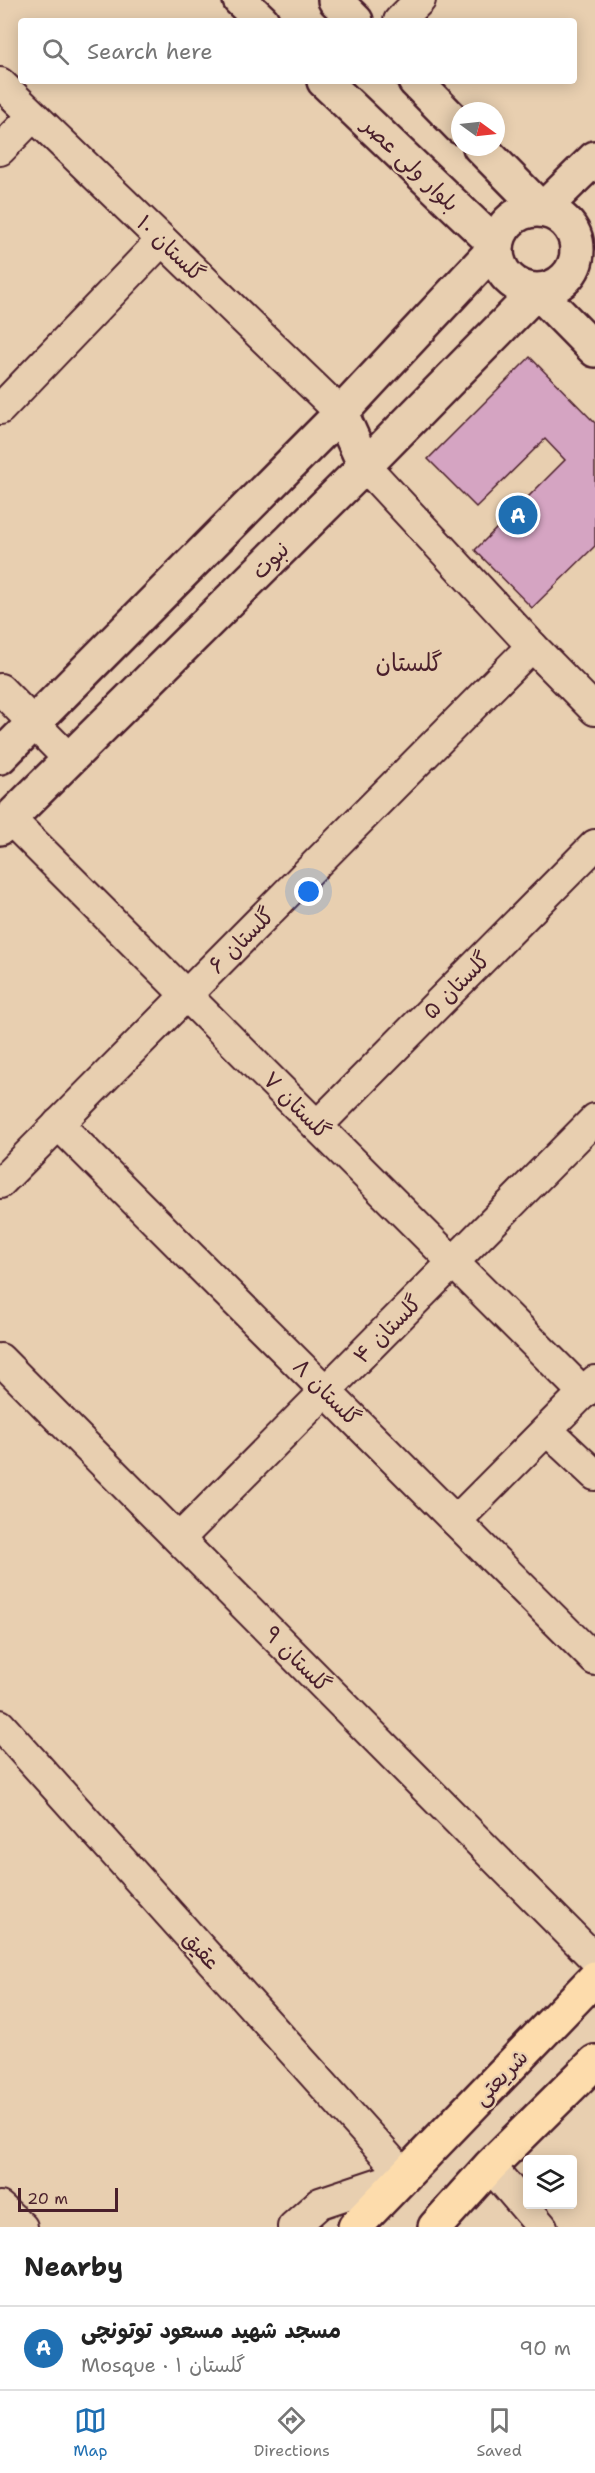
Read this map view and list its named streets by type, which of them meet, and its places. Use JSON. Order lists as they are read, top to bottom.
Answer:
{
  "streets": {
    "main road": ["شریعتی"],
    "street": [
      "بلوار ولی عصر",
      "گلستان ۱۰",
      "نبوت",
      "گلستان ۶",
      "گلستان ۵",
      "گلستان ۷",
      "گلستان ۴",
      "گلستان ۸",
      "گلستان ۹",
      "عقیق"
    ]
  },
  "crossings": [
    ["بلوار ولی عصر", "نبوت"],
    ["نبوت", "گلستان ۷"],
    ["گلستان ۶", "گلستان ۷"],
    ["گلستان ۶", "گلستان ۸"],
    ["گلستان ۵", "گلستان ۷"],
    ["گلستان ۷", "گلستان ۴"],
    ["گلستان ۴", "گلستان ۸"],
    ["گلستان ۴", "گلستان ۹"],
    ["عقیق", "شریعتی"]
  ],
  "districts": ["گلستان"],
  "scale_bar": "20 m",
  "north": "right",
  "page": {
    "search": "Search here",
    "pins": "A",
    "scale": "20 m",
    "heading": "Nearby",
    "list": [
      {
        "mark": "A",
        "name": "مسجد شهید مسعود توتونچی",
        "note": "Mosque · گلستان ۱",
        "value": "90 m"
      }
    ],
    "nav": ["Map", "Directions", "Saved"]
  }
}
